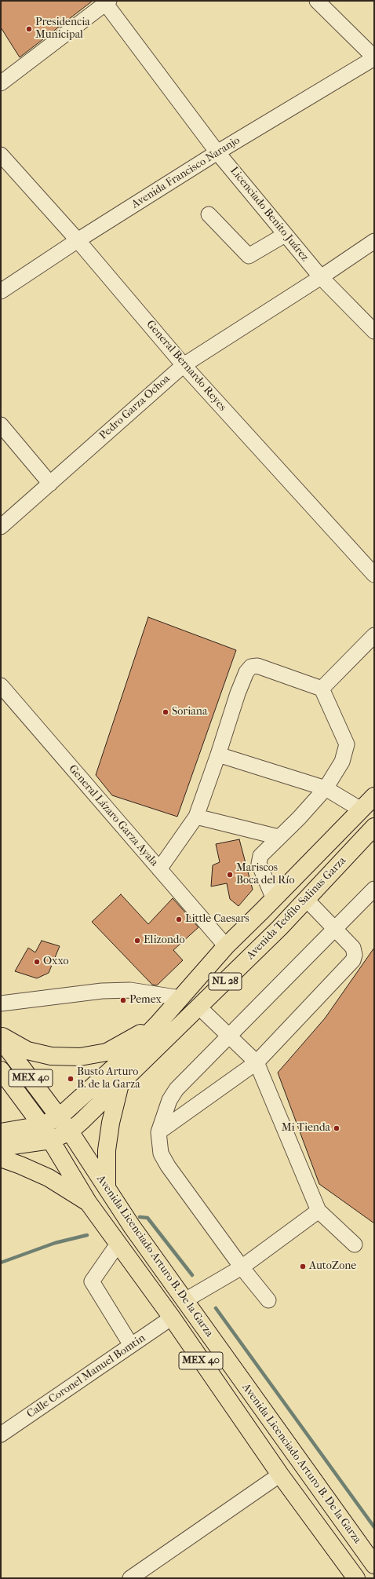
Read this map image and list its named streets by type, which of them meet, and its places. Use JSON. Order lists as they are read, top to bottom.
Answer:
{
  "streets": {
    "main road": [
      "Avenida Teófilo Salinas Garza",
      "NL 28",
      "MEX 40",
      "Avenida Licenciado Arturo B. De la Garza"
    ],
    "street": [
      "Avenida Francisco Naranjo",
      "Licenciado Benito Juárez",
      "General Bernardo Reyes",
      "Pedro Garza Ochoa",
      "General Lázaro Garza Ayala",
      "Calle Coronel Manuel Bomtin"
    ]
  },
  "crossings": [
    ["Avenida Francisco Naranjo", "Licenciado Benito Juárez"],
    ["Avenida Francisco Naranjo", "General Bernardo Reyes"],
    ["Licenciado Benito Juárez", "Pedro Garza Ochoa"],
    ["General Bernardo Reyes", "Pedro Garza Ochoa"],
    ["General Lázaro Garza Ayala", "Avenida Teófilo Salinas Garza"],
    ["Avenida Teófilo Salinas Garza", "Avenida Licenciado Arturo B. De la Garza"],
    ["Avenida Licenciado Arturo B. De la Garza", "Calle Coronel Manuel Bomtin"]
  ],
  "places": [
    "Presidencia Municipal",
    "Soriana",
    "Mariscos Boca del Río",
    "Little Caesars",
    "Elizondo",
    "Oxxo",
    "Pemex",
    "Busto Arturo B. de la Garza",
    "Mi Tienda",
    "AutoZone"
  ]
}
